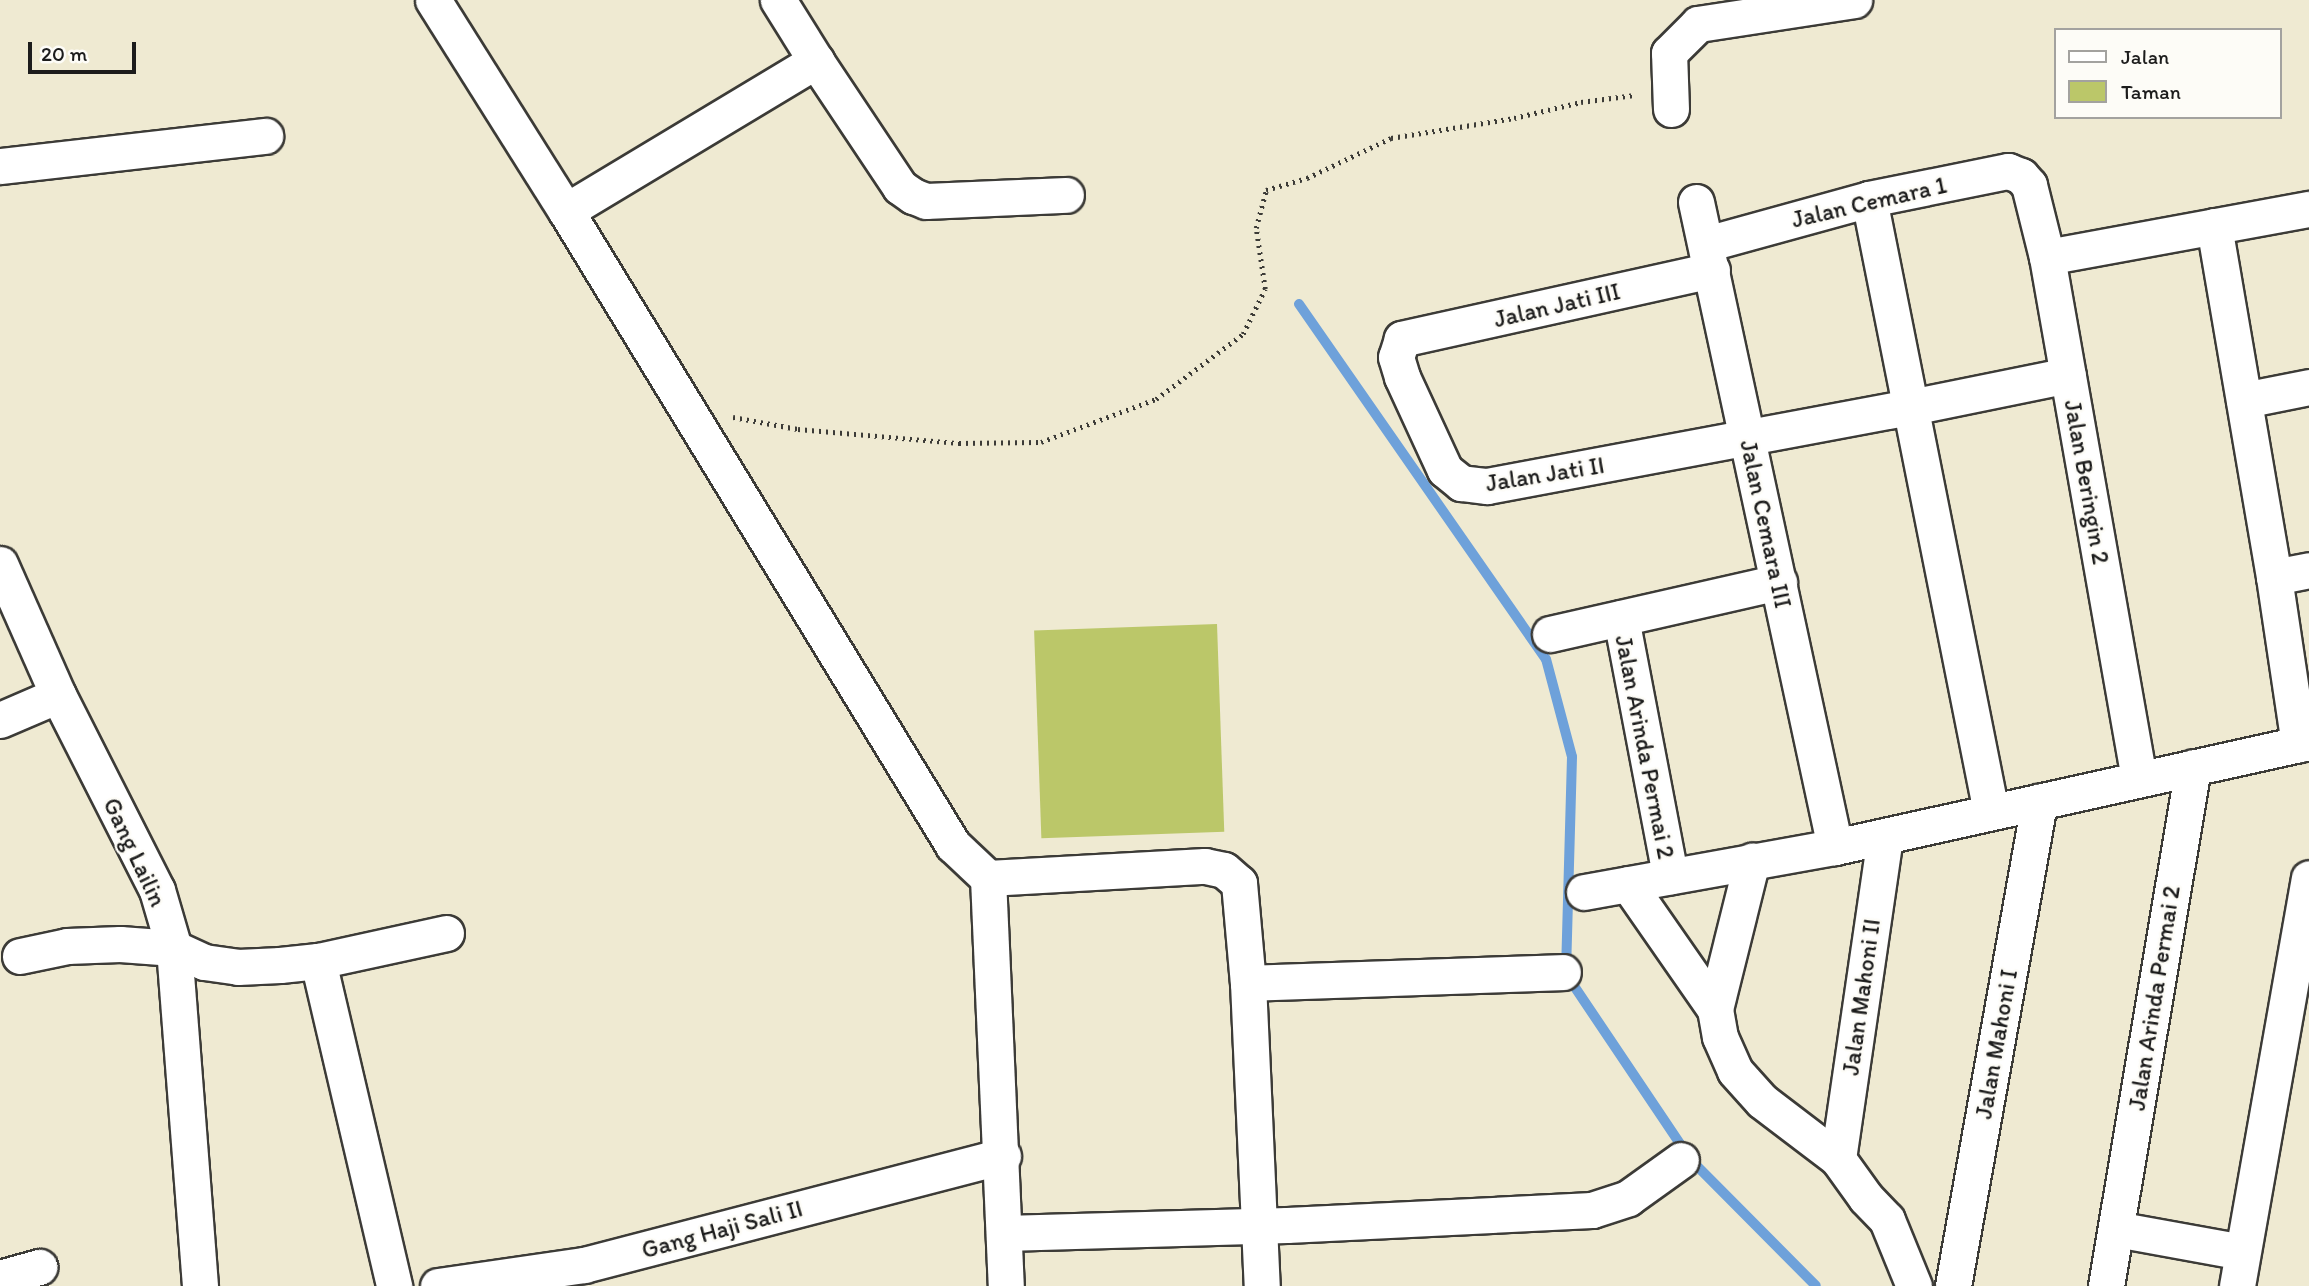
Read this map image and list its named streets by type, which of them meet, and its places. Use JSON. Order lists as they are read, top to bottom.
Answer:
{
  "streets": {
    "street": [
      "Jalan Cemara 1",
      "Jalan Jati III",
      "Jalan Jati II",
      "Jalan Beringin 2",
      "Jalan Cemara III",
      "Jalan Arinda Permai 2",
      "Gang Lailin",
      "Jalan Mahoni II",
      "Jalan Mahoni I",
      "Gang Haji Sali II"
    ]
  },
  "crossings": [
    ["Jalan Cemara 1", "Jalan Jati III"],
    ["Jalan Cemara 1", "Jalan Beringin 2"],
    ["Jalan Cemara 1", "Jalan Cemara III"],
    ["Jalan Jati III", "Jalan Jati II"],
    ["Jalan Jati III", "Jalan Cemara III"],
    ["Jalan Jati II", "Jalan Cemara III"],
    ["Jalan Beringin 2", "Jalan Arinda Permai 2"],
    ["Jalan Cemara III", "Jalan Arinda Permai 2"],
    ["Jalan Arinda Permai 2", "Jalan Mahoni II"],
    ["Jalan Arinda Permai 2", "Jalan Mahoni I"]
  ],
  "legend": ["Jalan", "Taman"],
  "scale_bar": "20 m"
}
